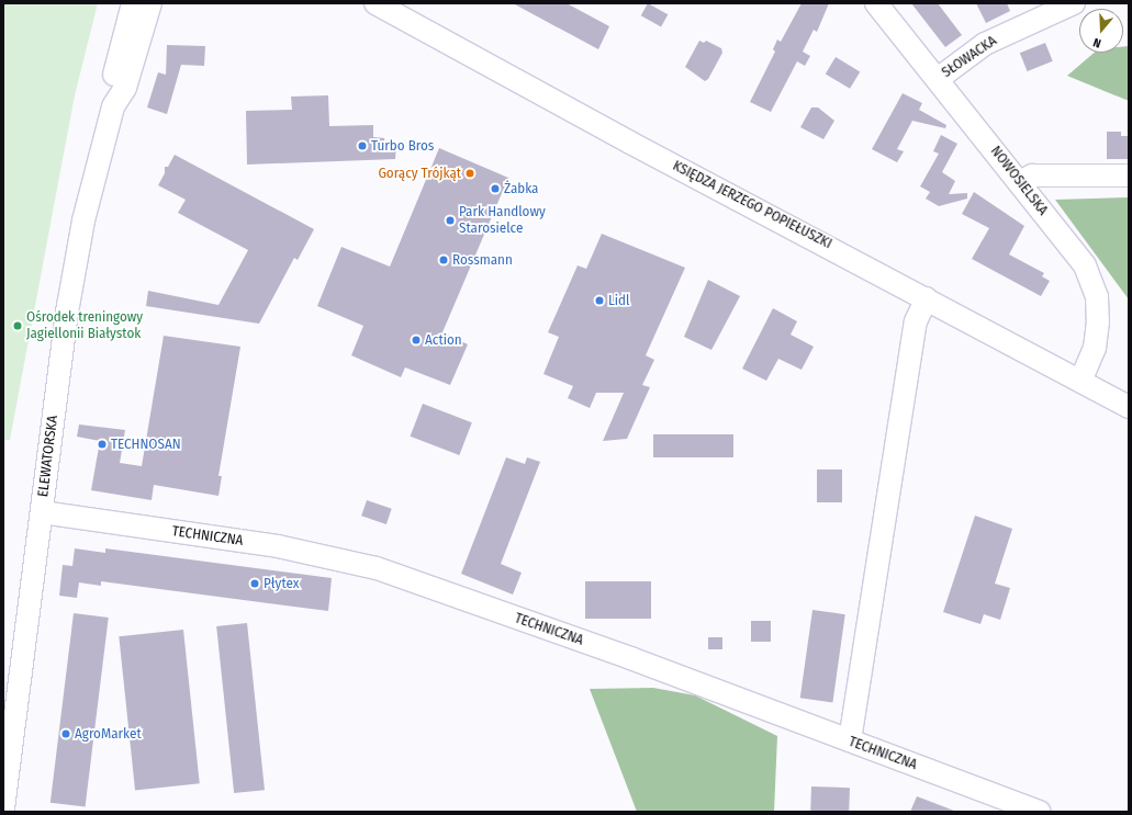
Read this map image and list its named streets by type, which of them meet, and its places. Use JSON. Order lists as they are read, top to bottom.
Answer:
{
  "streets": {
    "street": [
      "SŁOWACKA",
      "NOWOSIELSKA",
      "KSIĘDZA JERZEGO POPIEŁUSZKI",
      "ELEWATORSKA",
      "TECHNICZNA"
    ]
  },
  "crossings": [
    ["SŁOWACKA", "NOWOSIELSKA"],
    ["NOWOSIELSKA", "KSIĘDZA JERZEGO POPIEŁUSZKI"],
    ["ELEWATORSKA", "TECHNICZNA"]
  ],
  "places": [
    "Turbo Bros",
    "Gorący Trójkąt",
    "Żabka",
    "Park Handlowy Starosielce",
    "Rossmann",
    "Lidl",
    "Ośrodek treningowy Jagiellonii Białystok",
    "Action",
    "TECHNOSAN",
    "Płytex",
    "AgroMarket"
  ],
  "north": "bottom"
}
